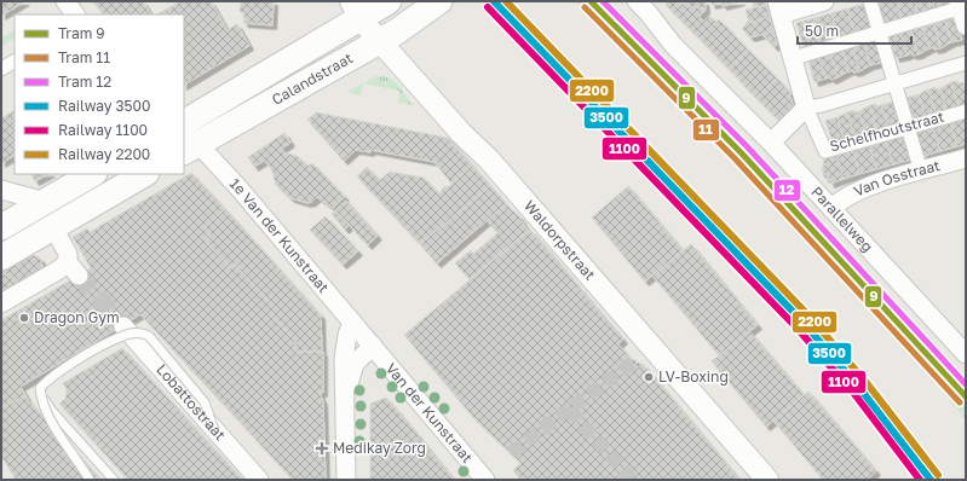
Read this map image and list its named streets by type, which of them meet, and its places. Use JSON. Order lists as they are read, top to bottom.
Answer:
{
  "streets": {
    "main road": ["Calandstraat"],
    "street": [
      "Schelfhoutstraat",
      "Van Osstraat",
      "Parallelweg",
      "1e Van der Kunstraat",
      "Waldorpstraat",
      "Lobattostraat",
      "Van der Kunstraat"
    ]
  },
  "crossings": [
    ["Calandstraat", "1e Van der Kunstraat"],
    ["Calandstraat", "Waldorpstraat"],
    ["Van Osstraat", "Parallelweg"],
    ["1e Van der Kunstraat", "Van der Kunstraat"]
  ],
  "places": {
    "other": ["Dragon Gym", "LV-Boxing"],
    "health": ["Medikay Zorg"]
  },
  "lines": [
    "tram line 9",
    "tram line 12",
    "rail line 3500",
    "rail line 2200",
    "tram line 11",
    "rail line 1100"
  ],
  "legend": [
    "Tram 9",
    "Tram 11",
    "Tram 12",
    "Railway 3500",
    "Railway 1100",
    "Railway 2200"
  ],
  "scale_bar": "50 m"
}
